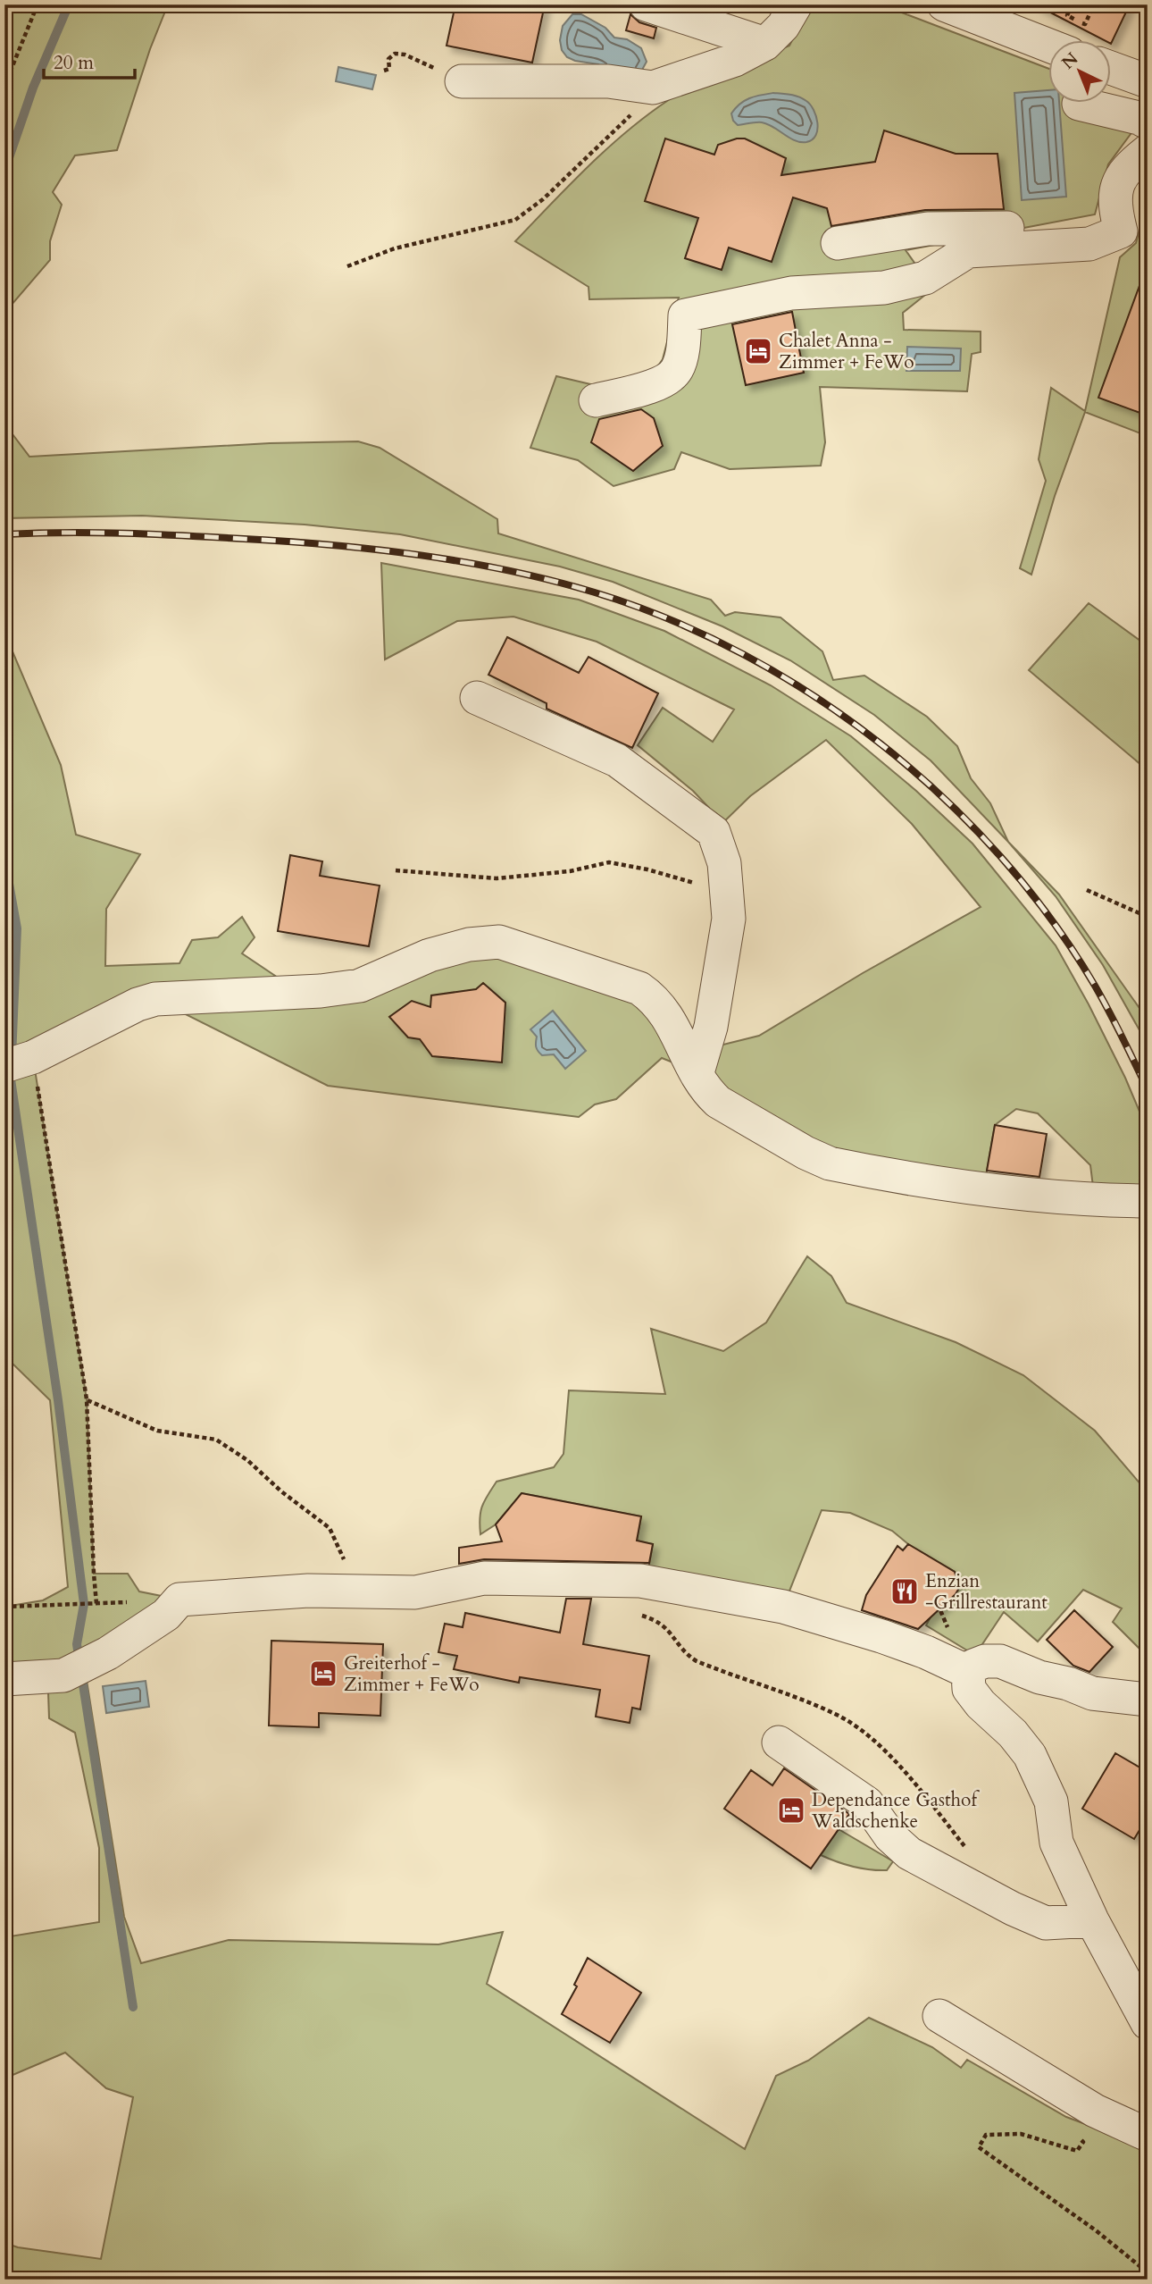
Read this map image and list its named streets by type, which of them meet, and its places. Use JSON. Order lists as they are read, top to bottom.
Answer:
{
  "places": {
    "hotel": ["Chalet Anna - Zimmer + FeWo", "Greiterhof - Zimmer + FeWo", "Dependance Gasthof Waldschenke"],
    "restaurant": ["Enzian -Grillrestaurant"]
  },
  "scale_bar": "20 m",
  "north": "top left"
}
